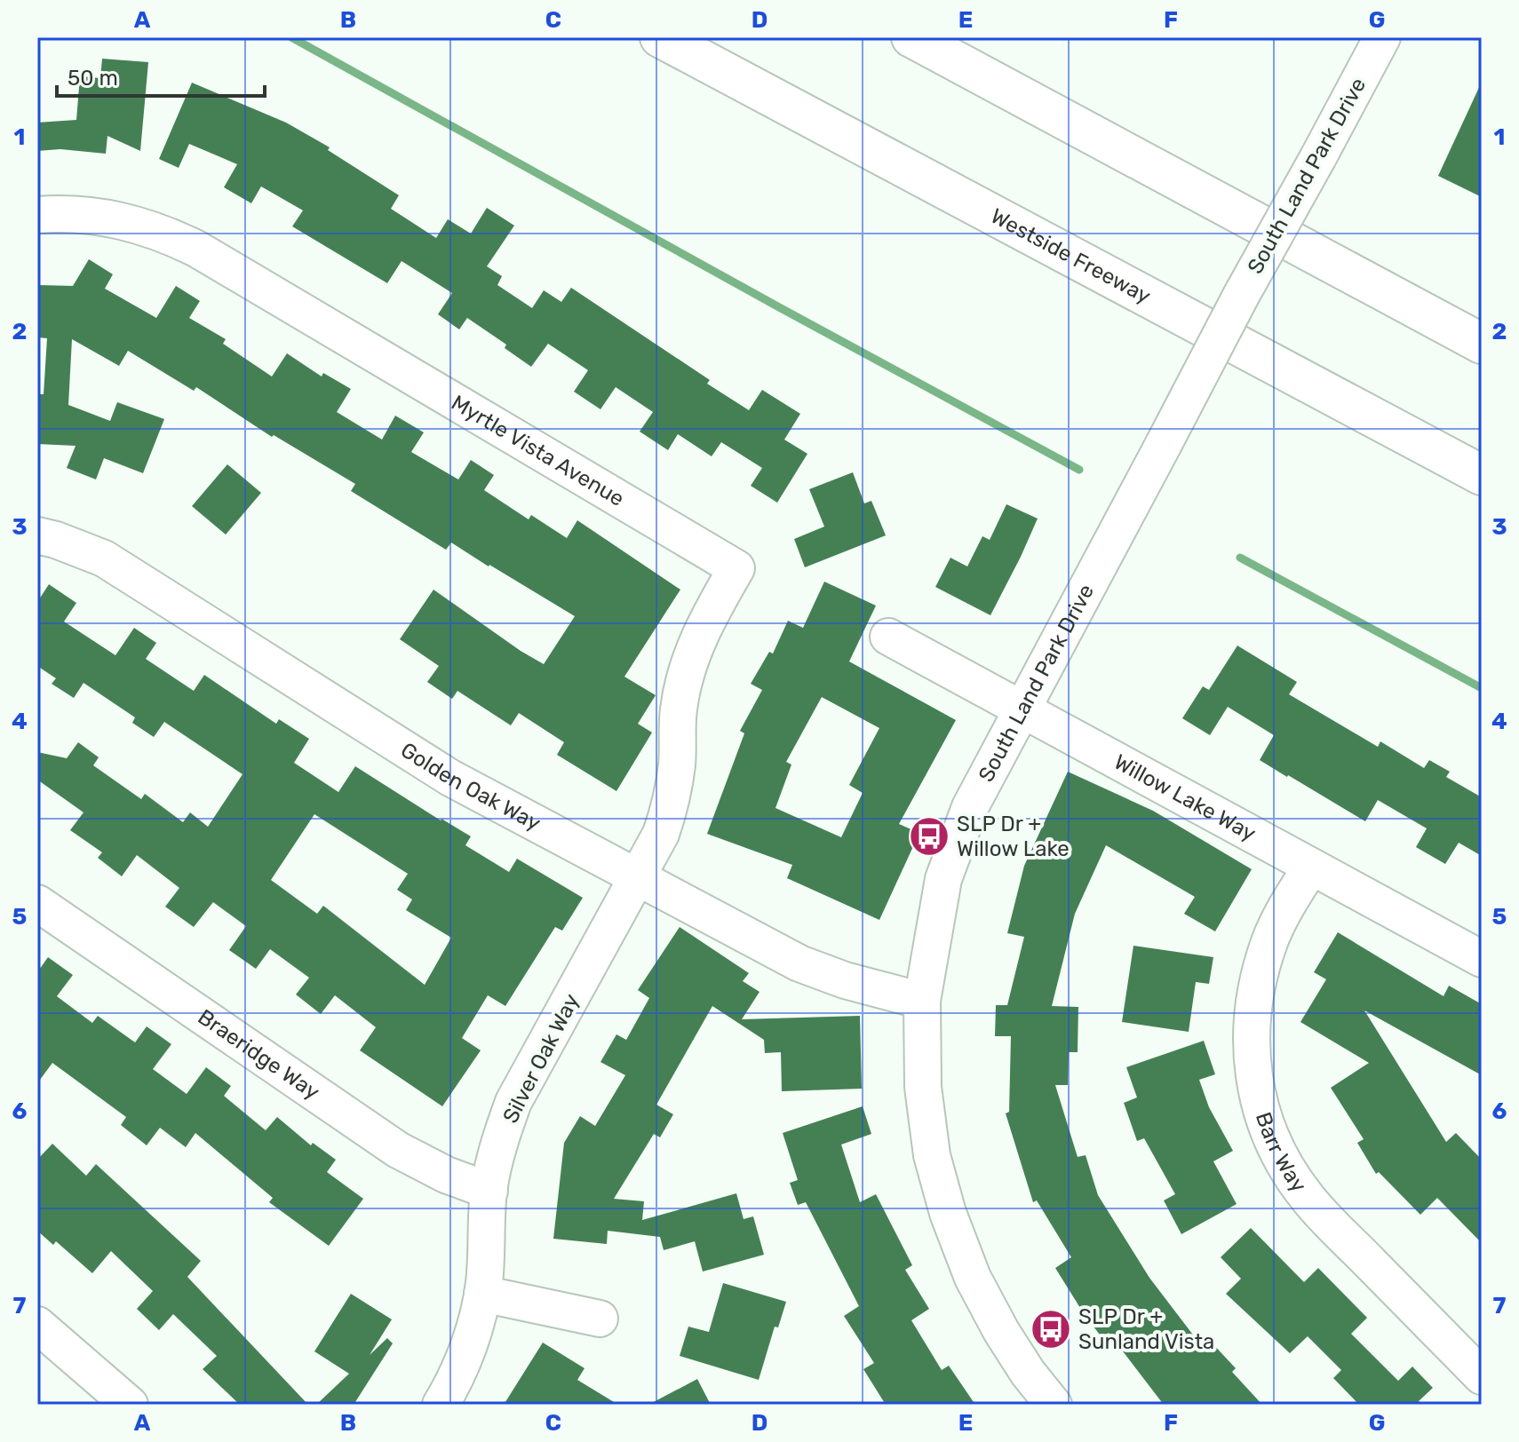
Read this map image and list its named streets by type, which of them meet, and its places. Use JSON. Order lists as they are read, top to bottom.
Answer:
{
  "streets": {
    "highway": ["Westside Freeway"],
    "street": [
      "South Land Park Drive",
      "Myrtle Vista Avenue",
      "Golden Oak Way",
      "Willow Lake Way",
      "Braeridge Way",
      "Silver Oak Way",
      "Barr Way"
    ]
  },
  "crossings": [
    ["South Land Park Drive", "Golden Oak Way"],
    ["South Land Park Drive", "Willow Lake Way"],
    ["Myrtle Vista Avenue", "Golden Oak Way"],
    ["Myrtle Vista Avenue", "Silver Oak Way"],
    ["Golden Oak Way", "Silver Oak Way"],
    ["Willow Lake Way", "Barr Way"],
    ["Braeridge Way", "Silver Oak Way"]
  ],
  "places": {
    "bus stop": ["SLP Dr + Willow Lake", "SLP Dr + Sunland Vista"]
  },
  "scale_bar": "50 m",
  "grid": {
    "columns": [
      "A",
      "B",
      "C",
      "D",
      "E",
      "F",
      "G"
    ],
    "rows": [
      "1",
      "2",
      "3",
      "4",
      "5",
      "6",
      "7"
    ]
  }
}
